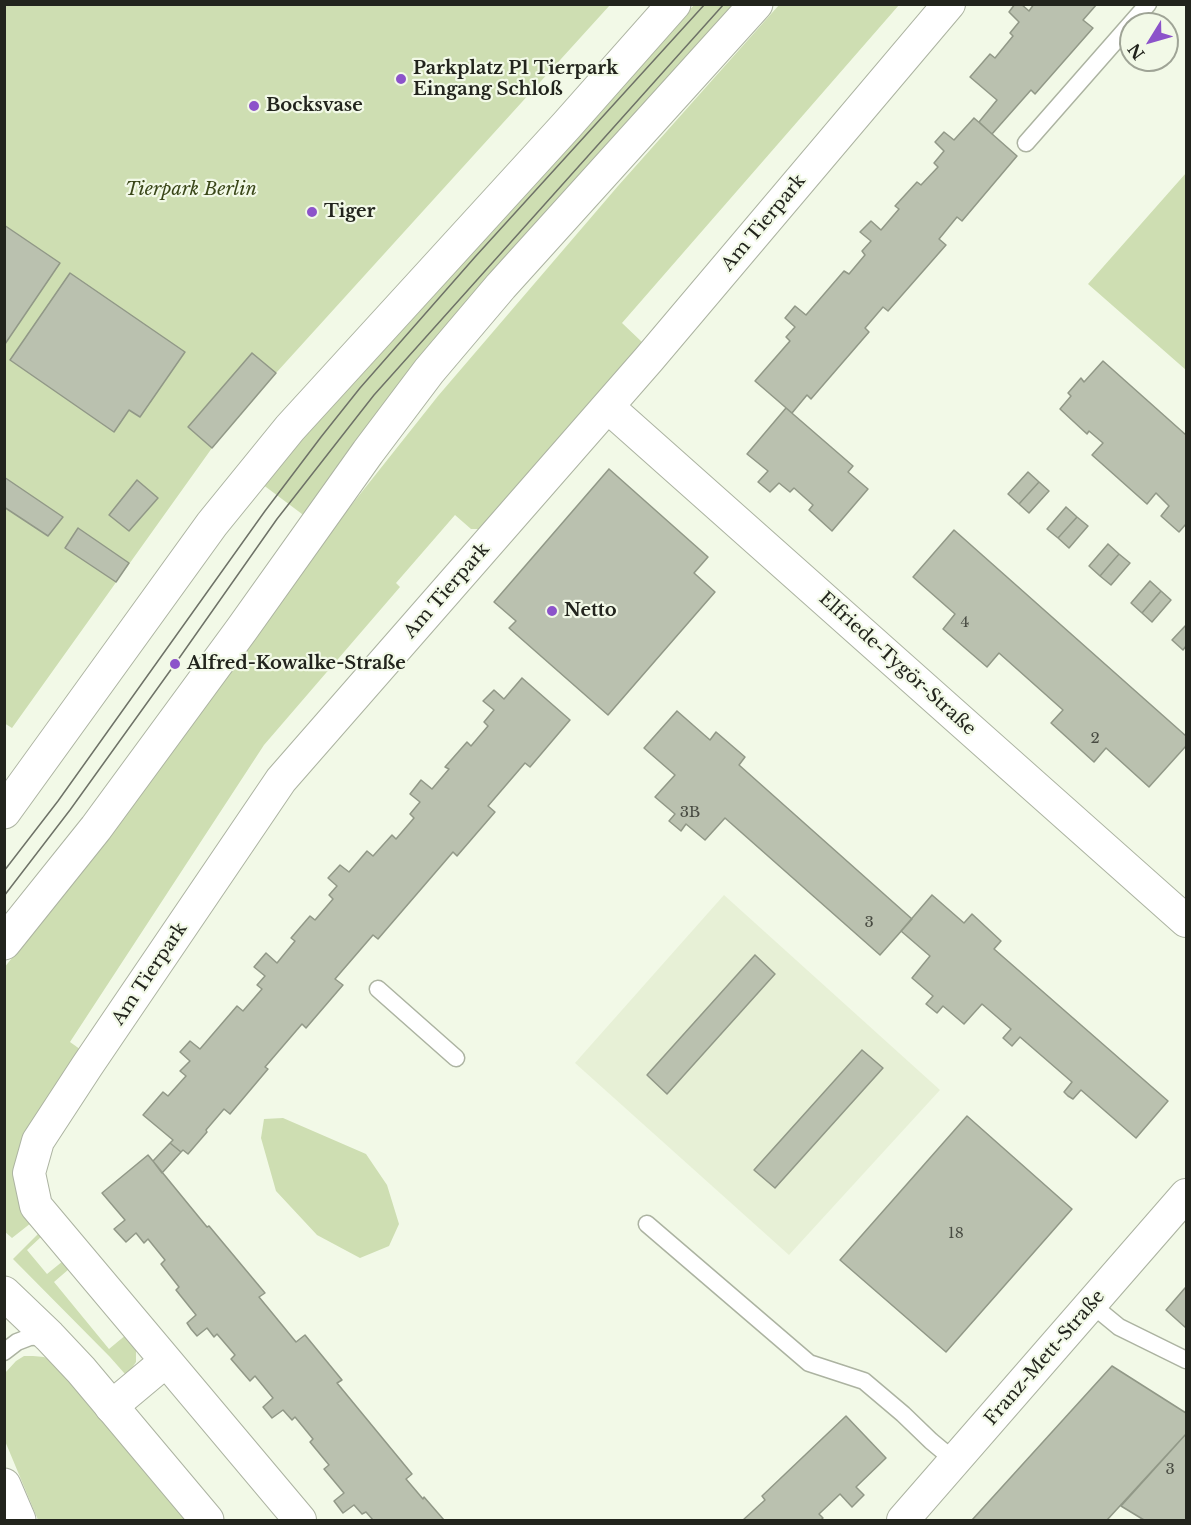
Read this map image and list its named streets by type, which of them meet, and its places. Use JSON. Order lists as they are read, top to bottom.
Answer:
{
  "streets": {
    "street": ["Am Tierpark", "Elfriede-Tygör-Straße", "Franz-Mett-Straße"]
  },
  "crossings": [
    ["Am Tierpark", "Elfriede-Tygör-Straße"]
  ],
  "parks": ["Tierpark Berlin"],
  "places": [
    "Parkplatz P1 Tierpark Eingang Schloß",
    "Bocksvase",
    "Tiger",
    "Netto",
    "Alfred-Kowalke-Straße"
  ],
  "house_numbers": [
    "4",
    "2",
    "3B",
    "3",
    "18",
    "3"
  ],
  "north": "bottom left"
}
